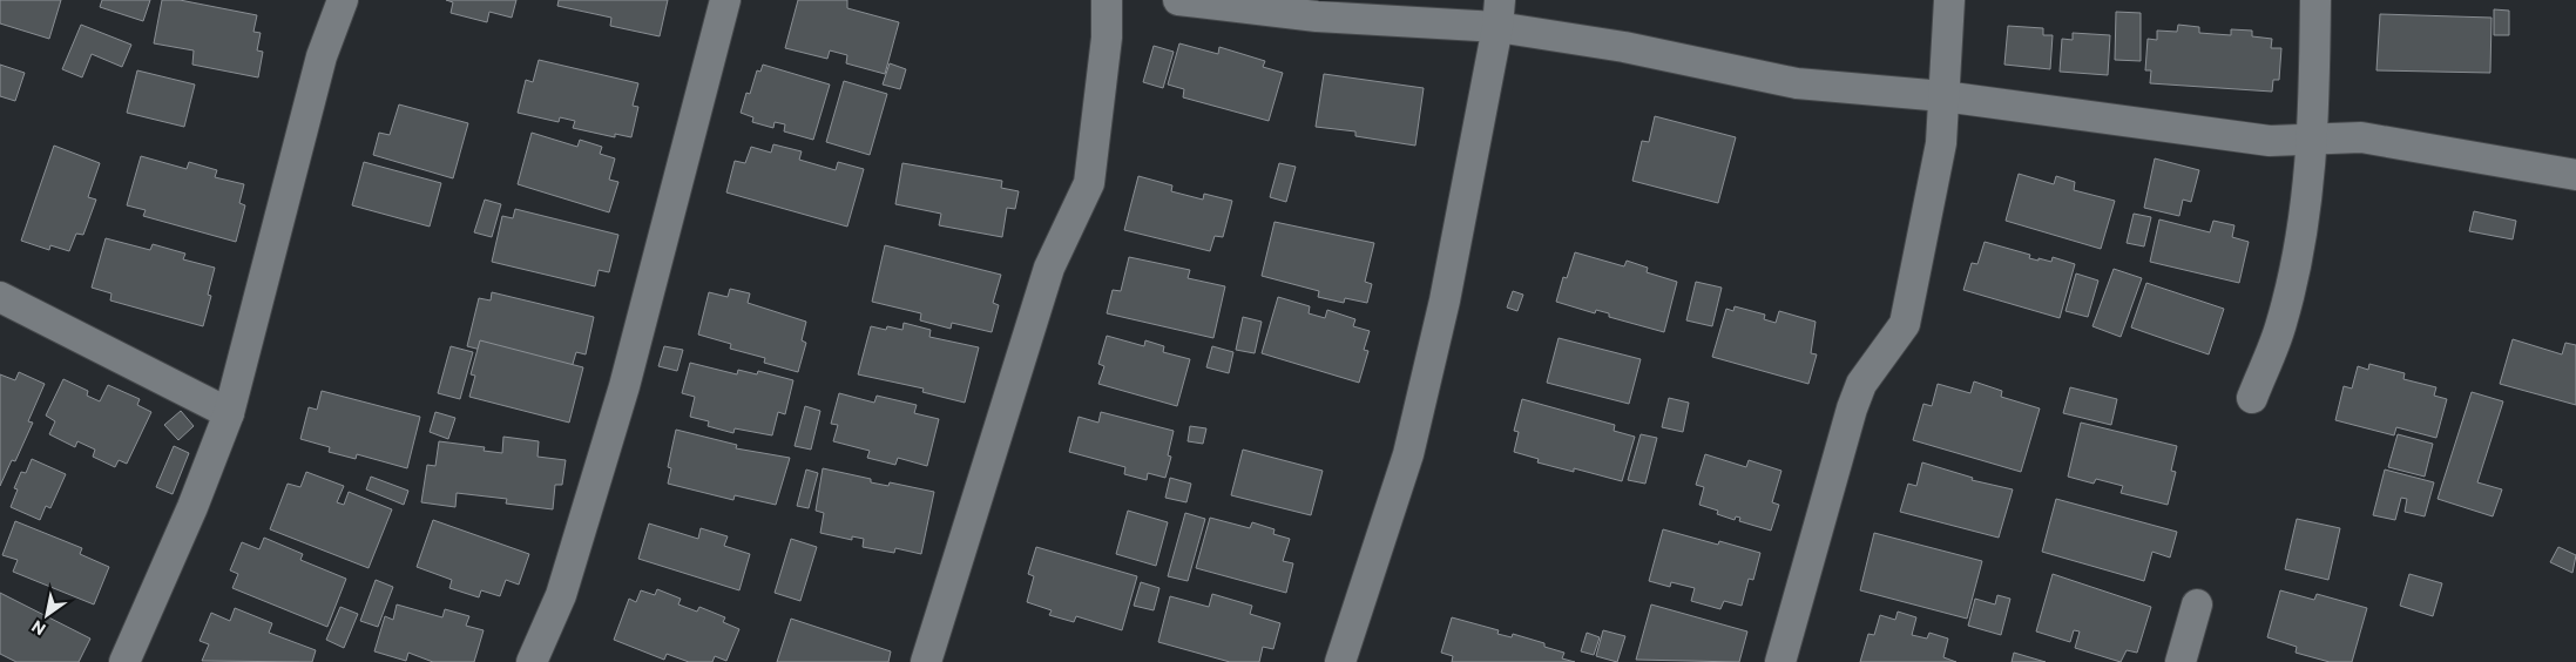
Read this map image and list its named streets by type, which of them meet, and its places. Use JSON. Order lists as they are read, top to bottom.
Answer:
{
  "north": "bottom left"
}
